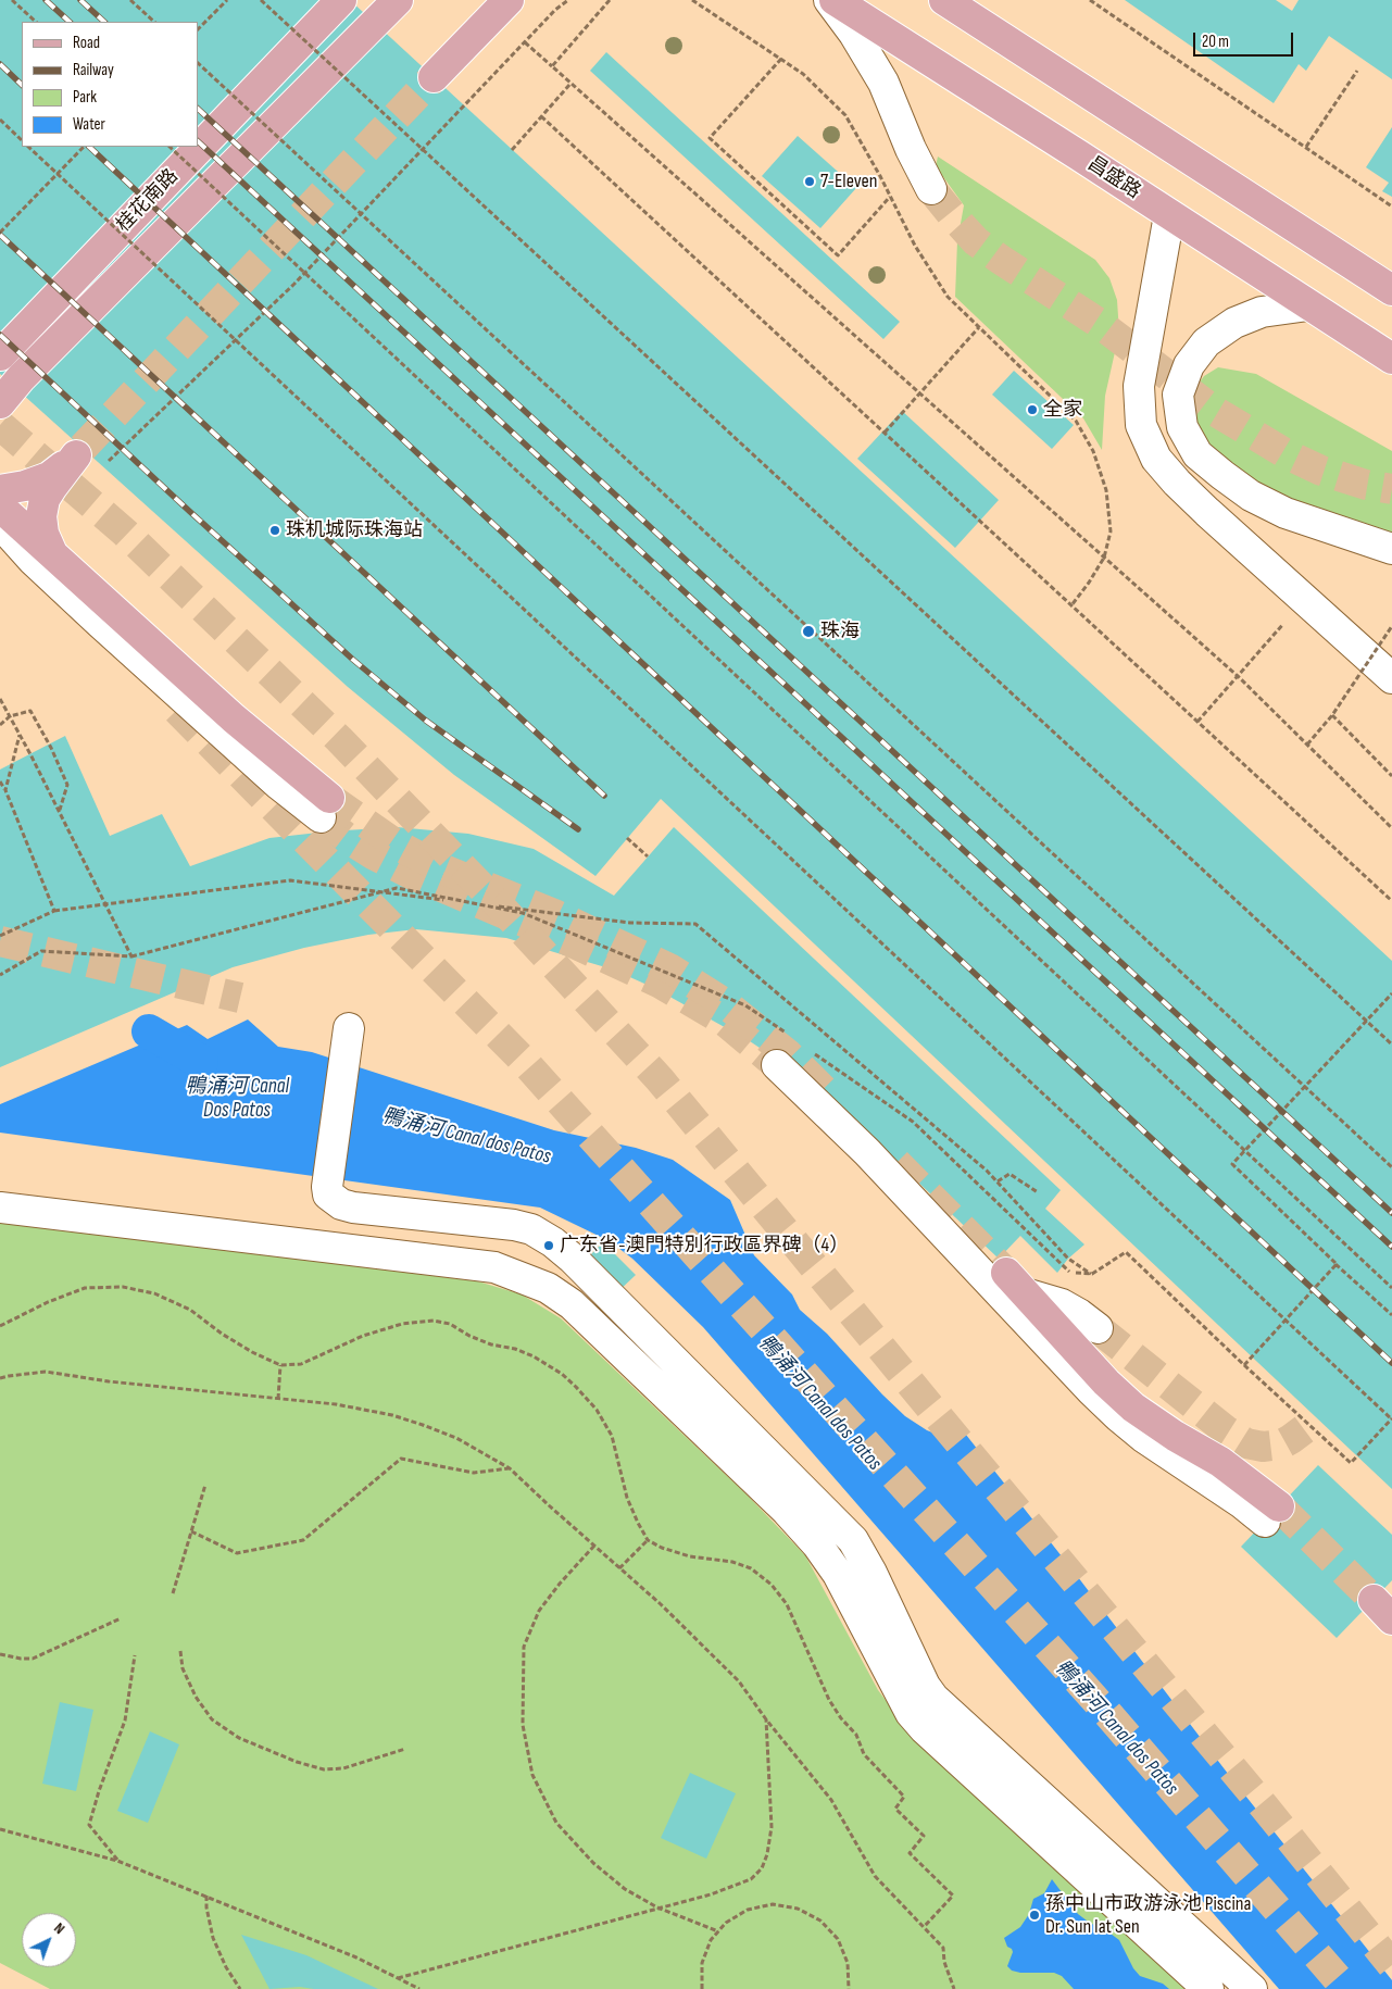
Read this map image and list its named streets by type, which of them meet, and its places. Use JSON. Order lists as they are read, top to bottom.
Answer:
{
  "streets": {
    "main road": ["昌盛路", "桂花南路"]
  },
  "water": ["鴨涌河 Canal Dos Patos", "鴨涌河 Canal dos Patos"],
  "places": [
    "7-Eleven",
    "全家",
    "珠机城际珠海站",
    "珠海",
    "广东省-澳門特別行政區界碑（4）",
    "孫中山市政游泳池 Piscina Dr. Sun Iat Sen"
  ],
  "legend": [
    "Road",
    "Railway",
    "Park",
    "Water"
  ],
  "scale_bar": "20 m",
  "north": "top right"
}
